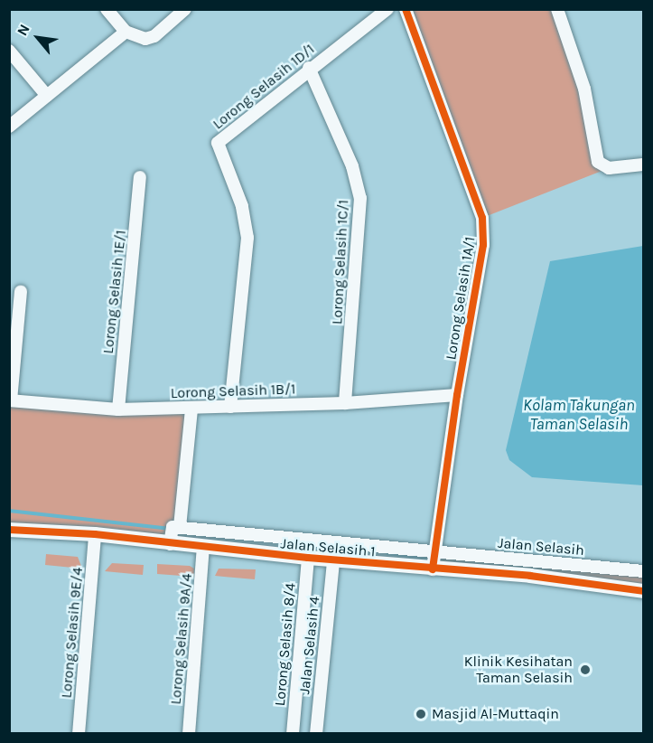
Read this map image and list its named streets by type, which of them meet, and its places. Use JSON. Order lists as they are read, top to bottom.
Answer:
{
  "streets": {
    "street": [
      "Lorong Selasih 1D/1",
      "Lorong Selasih 1C/1",
      "Lorong Selasih 1E/1",
      "Lorong Selasih 1A/1",
      "Lorong Selasih 1B/1",
      "Jalan Selasih",
      "Jalan Selasih 1",
      "Lorong Selasih 9E/4",
      "Lorong Selasih 9A/4",
      "Lorong Selasih 8/4",
      "Jalan Selasih 4"
    ]
  },
  "crossings": [
    ["Lorong Selasih 1D/1", "Lorong Selasih 1C/1"],
    ["Lorong Selasih 1D/1", "Lorong Selasih 1B/1"],
    ["Lorong Selasih 1C/1", "Lorong Selasih 1B/1"],
    ["Lorong Selasih 1E/1", "Lorong Selasih 1B/1"],
    ["Lorong Selasih 1A/1", "Lorong Selasih 1B/1"],
    ["Lorong Selasih 1A/1", "Jalan Selasih"],
    ["Lorong Selasih 1A/1", "Jalan Selasih 1"],
    ["Jalan Selasih 1", "Lorong Selasih 9E/4"],
    ["Jalan Selasih 1", "Lorong Selasih 9A/4"],
    ["Jalan Selasih 1", "Lorong Selasih 8/4"],
    ["Jalan Selasih 1", "Jalan Selasih 4"]
  ],
  "water": ["Kolam Takungan Taman Selasih"],
  "places": ["Klinik Kesihatan Taman Selasih", "Masjid Al-Muttaqin"],
  "north": "top left"
}
